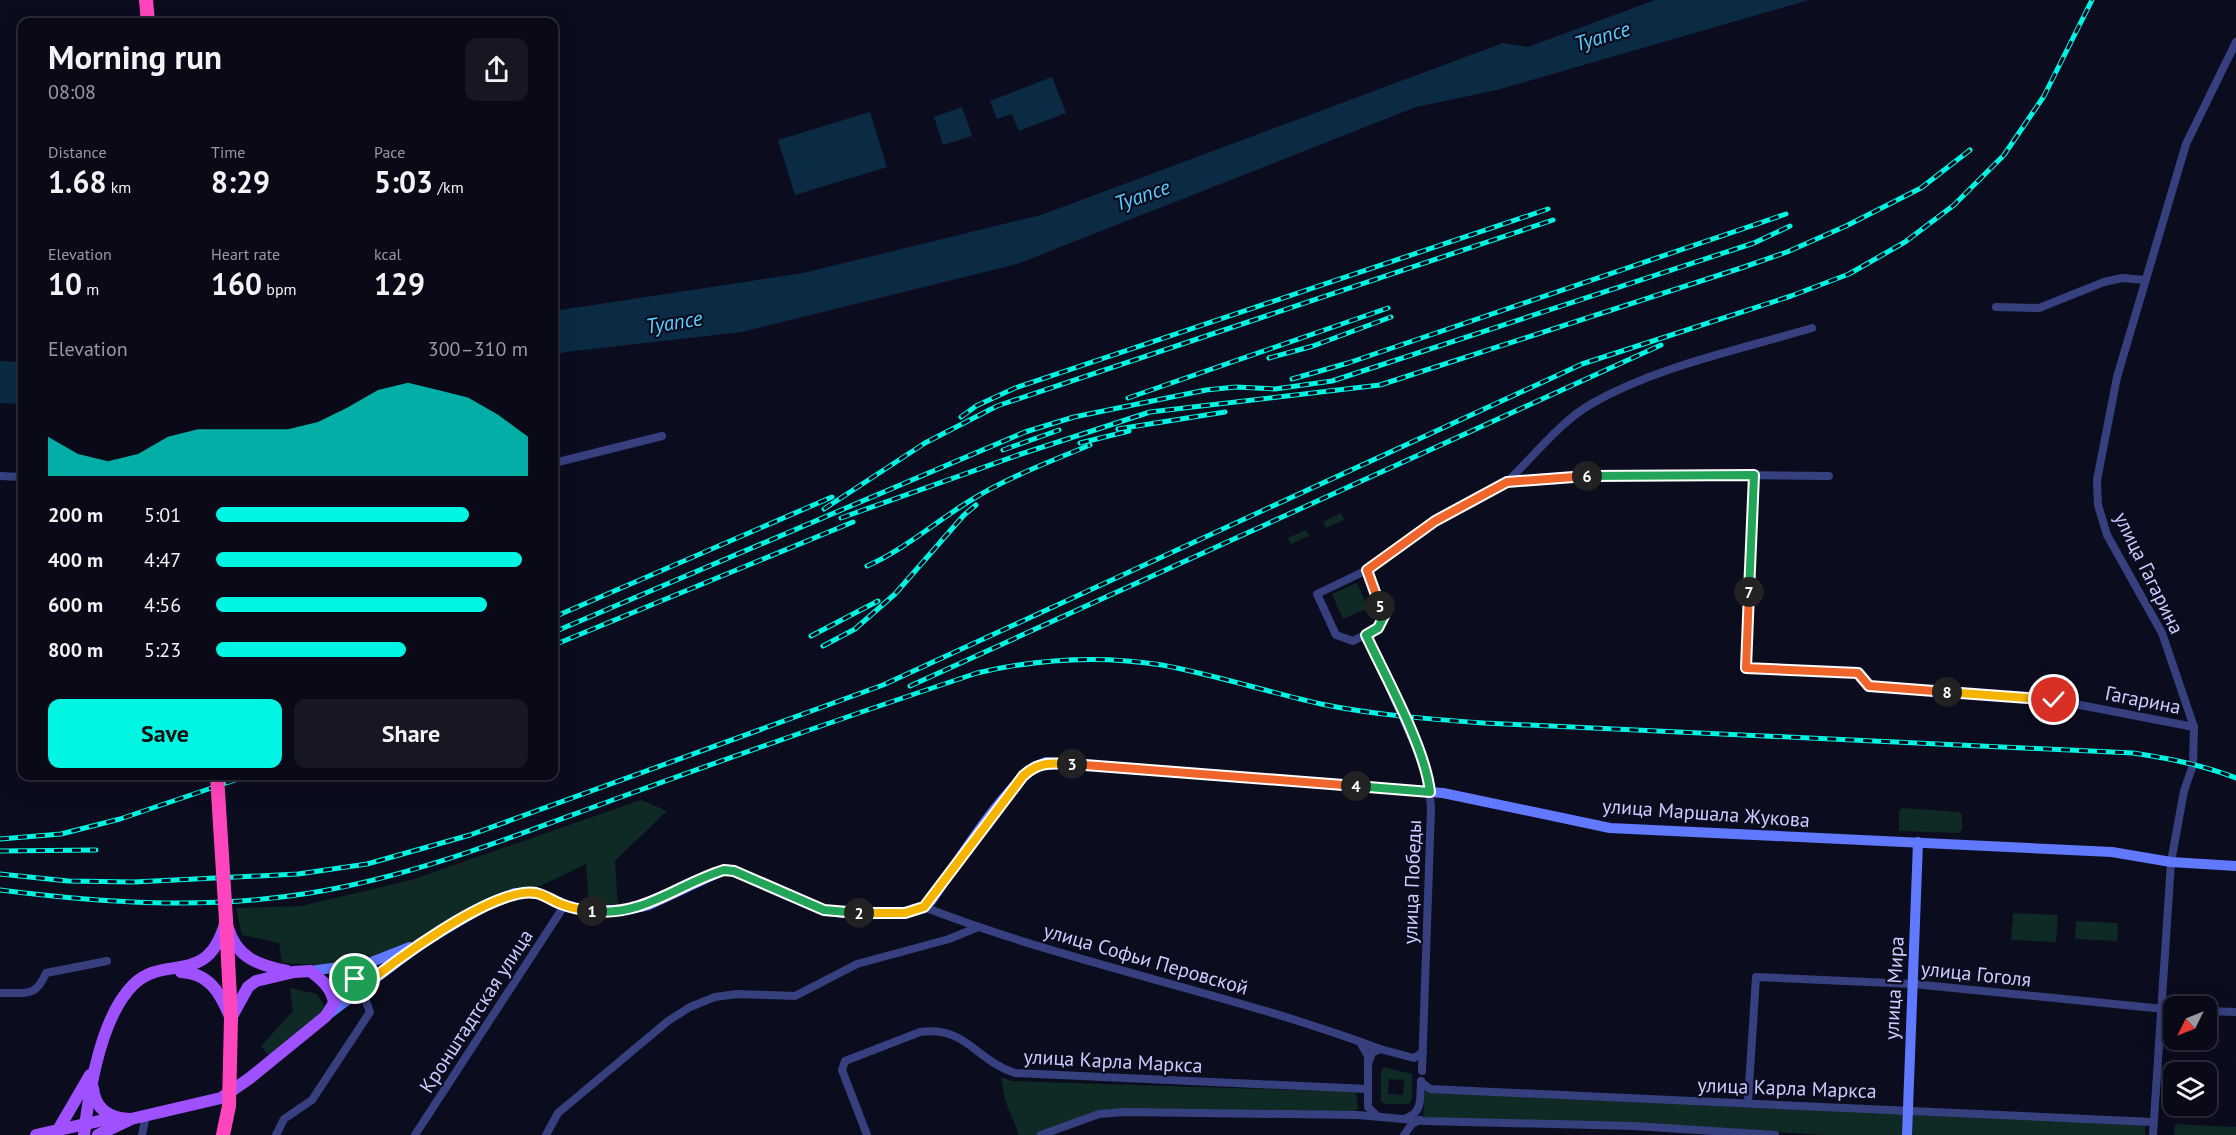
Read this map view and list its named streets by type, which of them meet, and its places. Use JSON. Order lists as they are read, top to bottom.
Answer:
{
  "streets": {
    "main road": ["улица Маршала Жукова", "улица Мира"],
    "street": [
      "улица Гагарина",
      "Гагарина",
      "улица Победы",
      "улица Софьи Перовской",
      "улица Гоголя",
      "Кронштадтская улица",
      "улица Карла Маркса"
    ]
  },
  "crossings": [
    ["улица Гагарина", "Гагарина"],
    ["улица Гагарина", "улица Маршала Жукова"],
    ["улица Гагарина", "улица Гоголя"],
    ["улица Гагарина", "улица Карла Маркса"],
    ["улица Маршала Жукова", "улица Победы"],
    ["улица Маршала Жукова", "улица Софьи Перовской"],
    ["улица Маршала Жукова", "улица Мира"],
    ["улица Победы", "улица Софьи Перовской"],
    ["улица Победы", "улица Карла Маркса"],
    ["улица Софьи Перовской", "улица Карла Маркса"],
    ["улица Гоголя", "улица Мира"],
    ["улица Гоголя", "улица Карла Маркса"],
    ["улица Мира", "улица Карла Маркса"]
  ],
  "water": ["Туапсе"],
  "north": "bottom left",
  "page": {
    "heading": ["Morning run", "08:08"],
    "stats": [
      ["Distance", "1.68 km"],
      ["Time", "8:29"],
      ["Pace", "5:03 /km"],
      ["Elevation", "10 m"],
      ["Heart rate", "160 bpm"],
      ["kcal", "129"]
    ],
    "chart": ["Elevation", "300–310 m"],
    "pins": [
      "6",
      "7",
      "5",
      "8",
      "3",
      "4",
      "1",
      "2"
    ],
    "list": [
      {
        "name": "200 m",
        "note": "5:01"
      },
      {
        "name": "400 m",
        "note": "4:47"
      },
      {
        "name": "600 m",
        "note": "4:56"
      },
      {
        "name": "800 m",
        "note": "5:23"
      }
    ],
    "buttons": ["Save", "Share"]
  }
}
